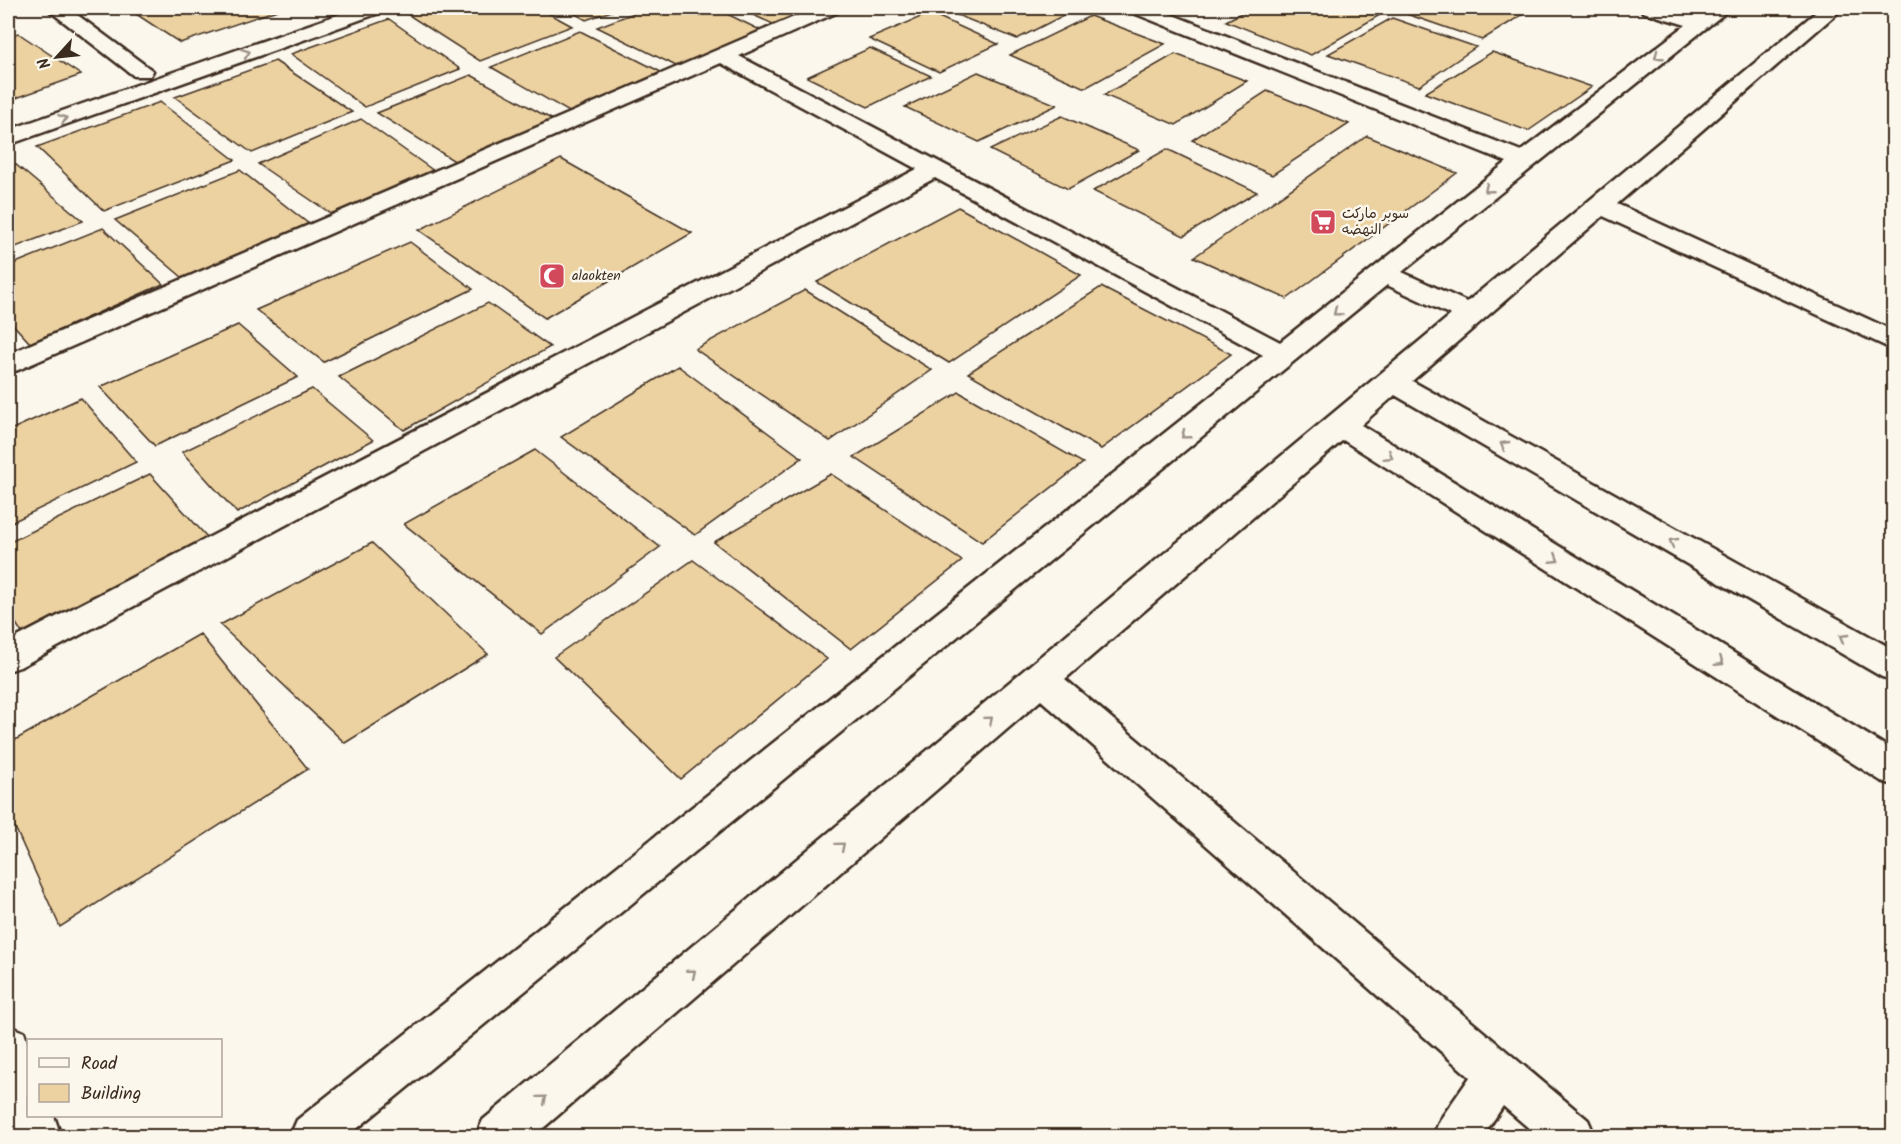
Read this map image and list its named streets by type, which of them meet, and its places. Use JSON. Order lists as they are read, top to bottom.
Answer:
{
  "places": {
    "supermarket": ["سوبر ماركت النهضه"],
    "mosque": ["alaokten"]
  },
  "legend": ["Road", "Building"],
  "north": "bottom left"
}
